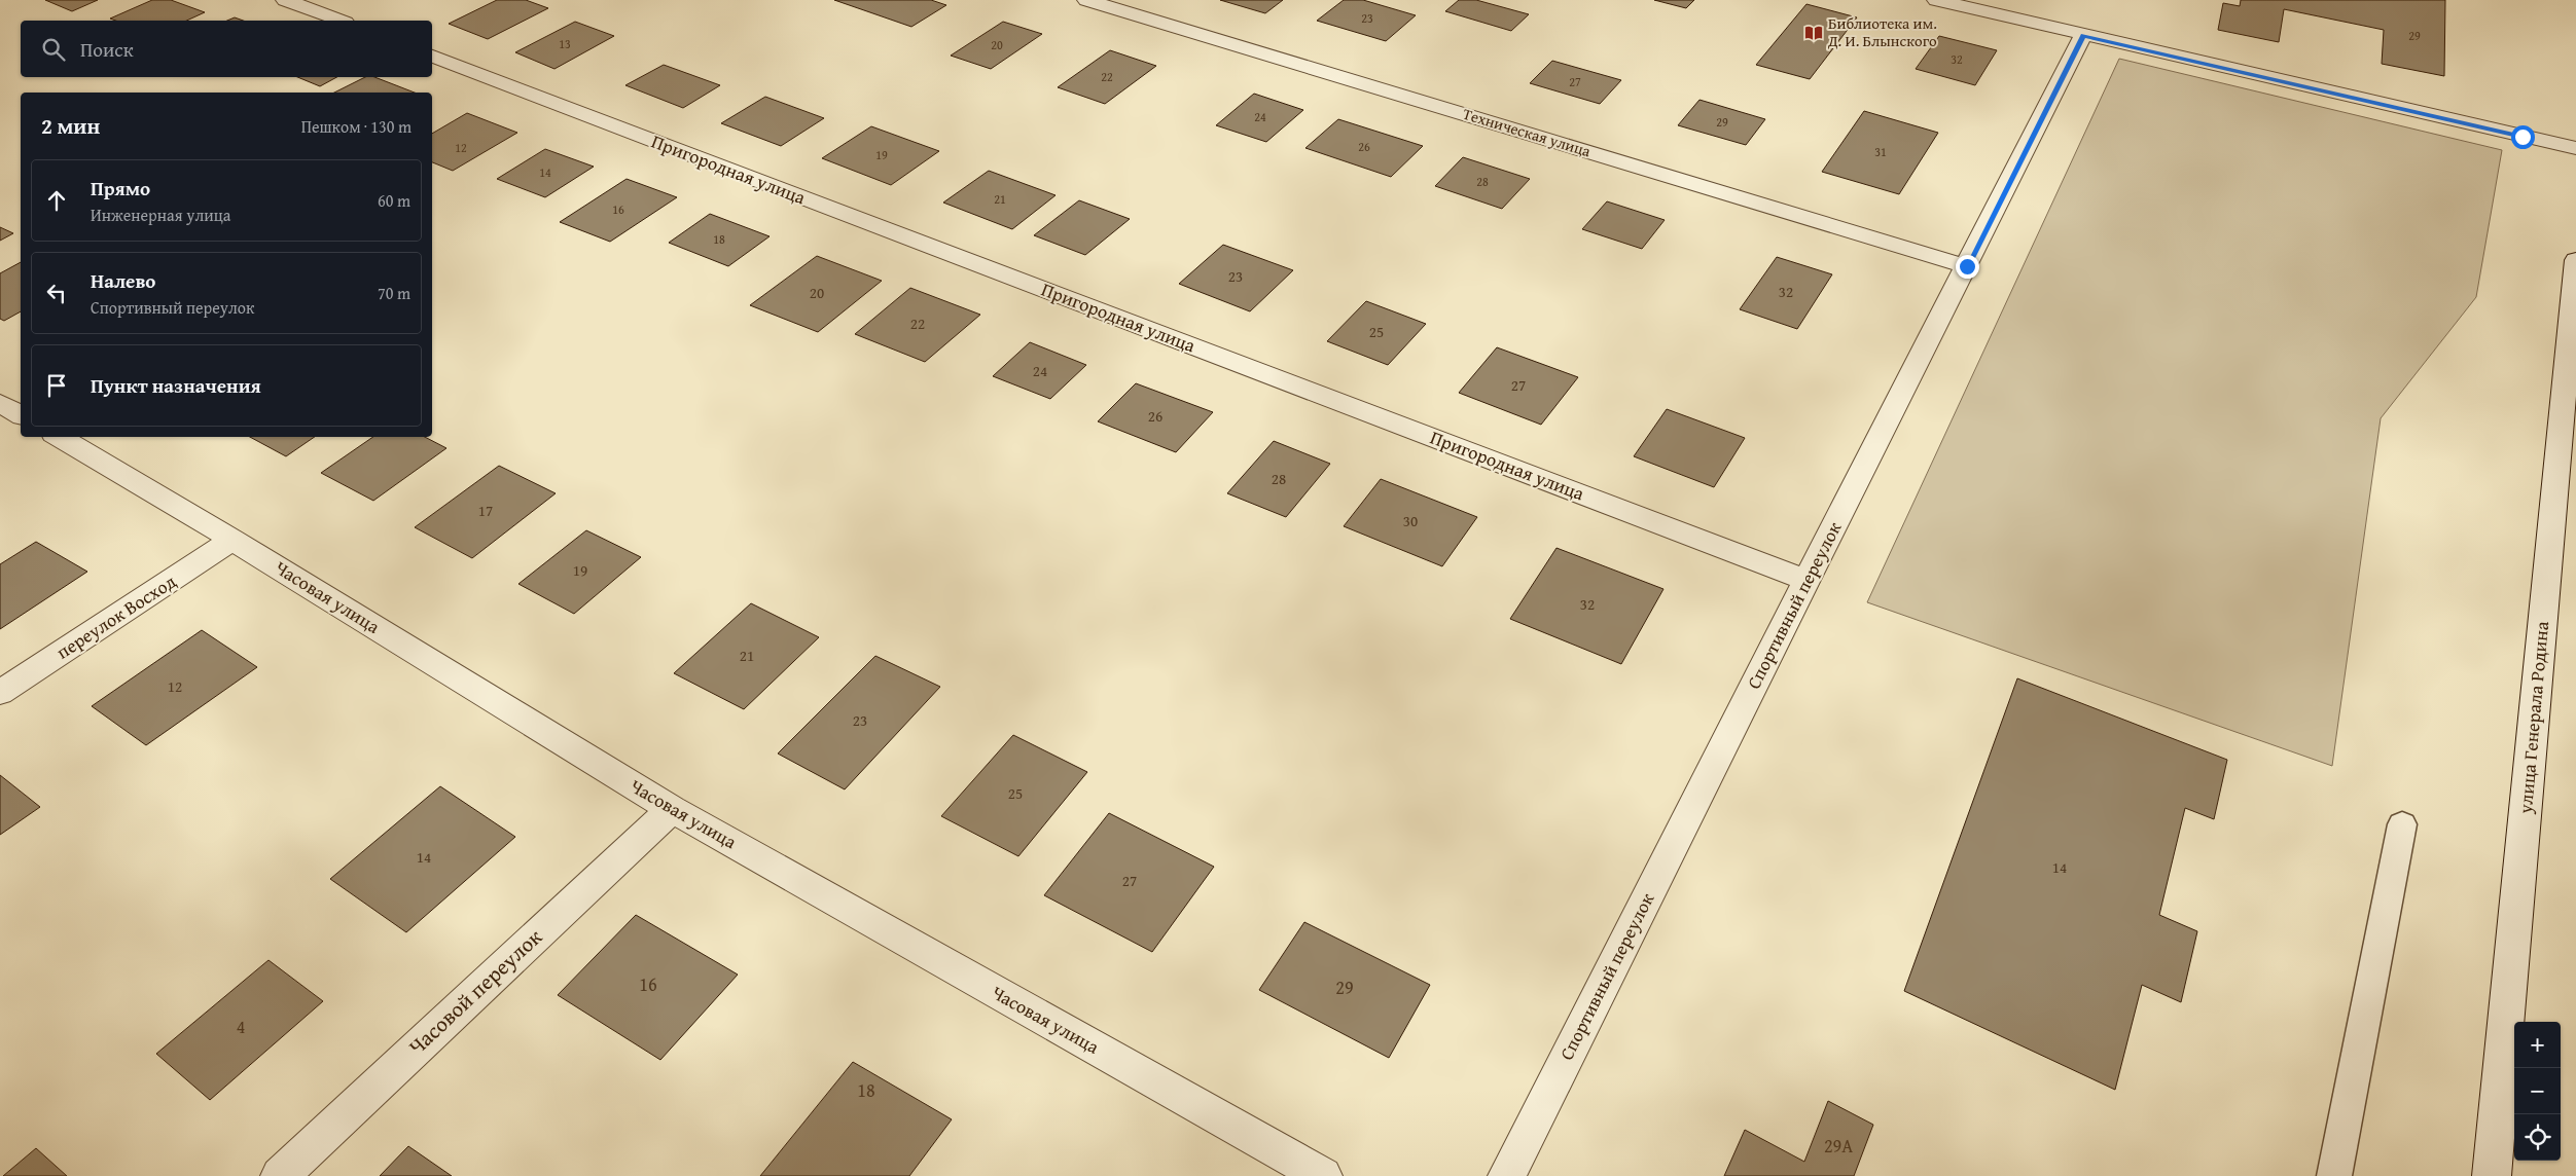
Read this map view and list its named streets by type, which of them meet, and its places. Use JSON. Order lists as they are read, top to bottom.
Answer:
{
  "streets": {
    "street": [
      "Техническая улица",
      "Пригородная улица",
      "Часовая улица",
      "Спортивный переулок",
      "переулок Восход",
      "улица Генерала Родина",
      "Часовой переулок"
    ]
  },
  "crossings": [
    ["Техническая улица", "Спортивный переулок"],
    ["Пригородная улица", "Спортивный переулок"],
    ["Часовая улица", "переулок Восход"],
    ["Часовая улица", "Часовой переулок"]
  ],
  "places": {
    "library": ["Библиотека им. Д. И. Блынского"]
  },
  "house_numbers": [
    "23",
    "29",
    "13",
    "20",
    "32",
    "22",
    "27",
    "24",
    "29",
    "26",
    "12",
    "31",
    "19",
    "14",
    "28",
    "21",
    "16",
    "18",
    "23",
    "32",
    "20",
    "22",
    "25",
    "24",
    "27",
    "26",
    "28",
    "17",
    "30",
    "19",
    "32",
    "21",
    "12",
    "23",
    "25",
    "14",
    "14",
    "27",
    "16",
    "29",
    "4",
    "18",
    "29А"
  ],
  "page": {
    "search": "Поиск",
    "heading": ["2 мин", "Пешком · 130 m"],
    "list": [
      ["Прямо", "Инженерная улица", "60 m"],
      ["Налево", "Спортивный переулок", "70 m"],
      "Пункт назначения"
    ],
    "map_buttons": ["+", "−"]
  }
}
